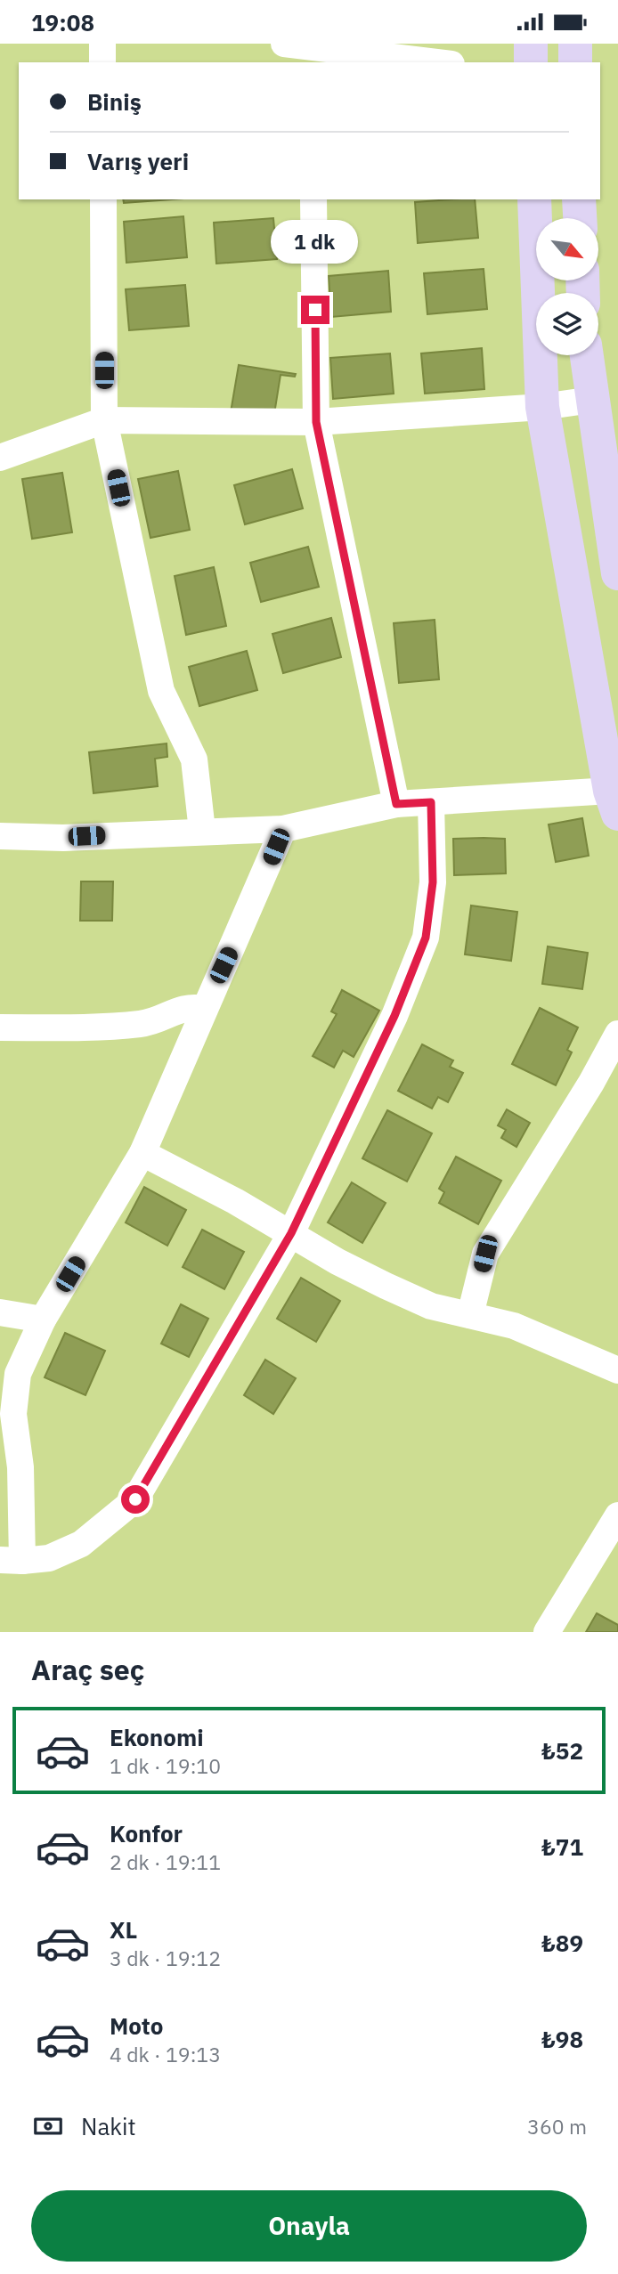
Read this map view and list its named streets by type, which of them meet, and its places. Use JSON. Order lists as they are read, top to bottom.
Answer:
{
  "north": "bottom right",
  "page": {
    "status": "19:08",
    "banner": ["Biniş", "Varış yeri"],
    "bubble": "1 dk",
    "heading": "Araç seç",
    "list": [
      {
        "name": "Ekonomi",
        "note": "1 dk · 19:10",
        "value": "₺52"
      },
      {
        "name": "Konfor",
        "note": "2 dk · 19:11",
        "value": "₺71"
      },
      {
        "name": "XL",
        "note": "3 dk · 19:12",
        "value": "₺89"
      },
      {
        "name": "Moto",
        "note": "4 dk · 19:13",
        "value": "₺98"
      }
    ],
    "pay": ["Nakit", "360 m"],
    "buttons": "Onayla"
  }
}
